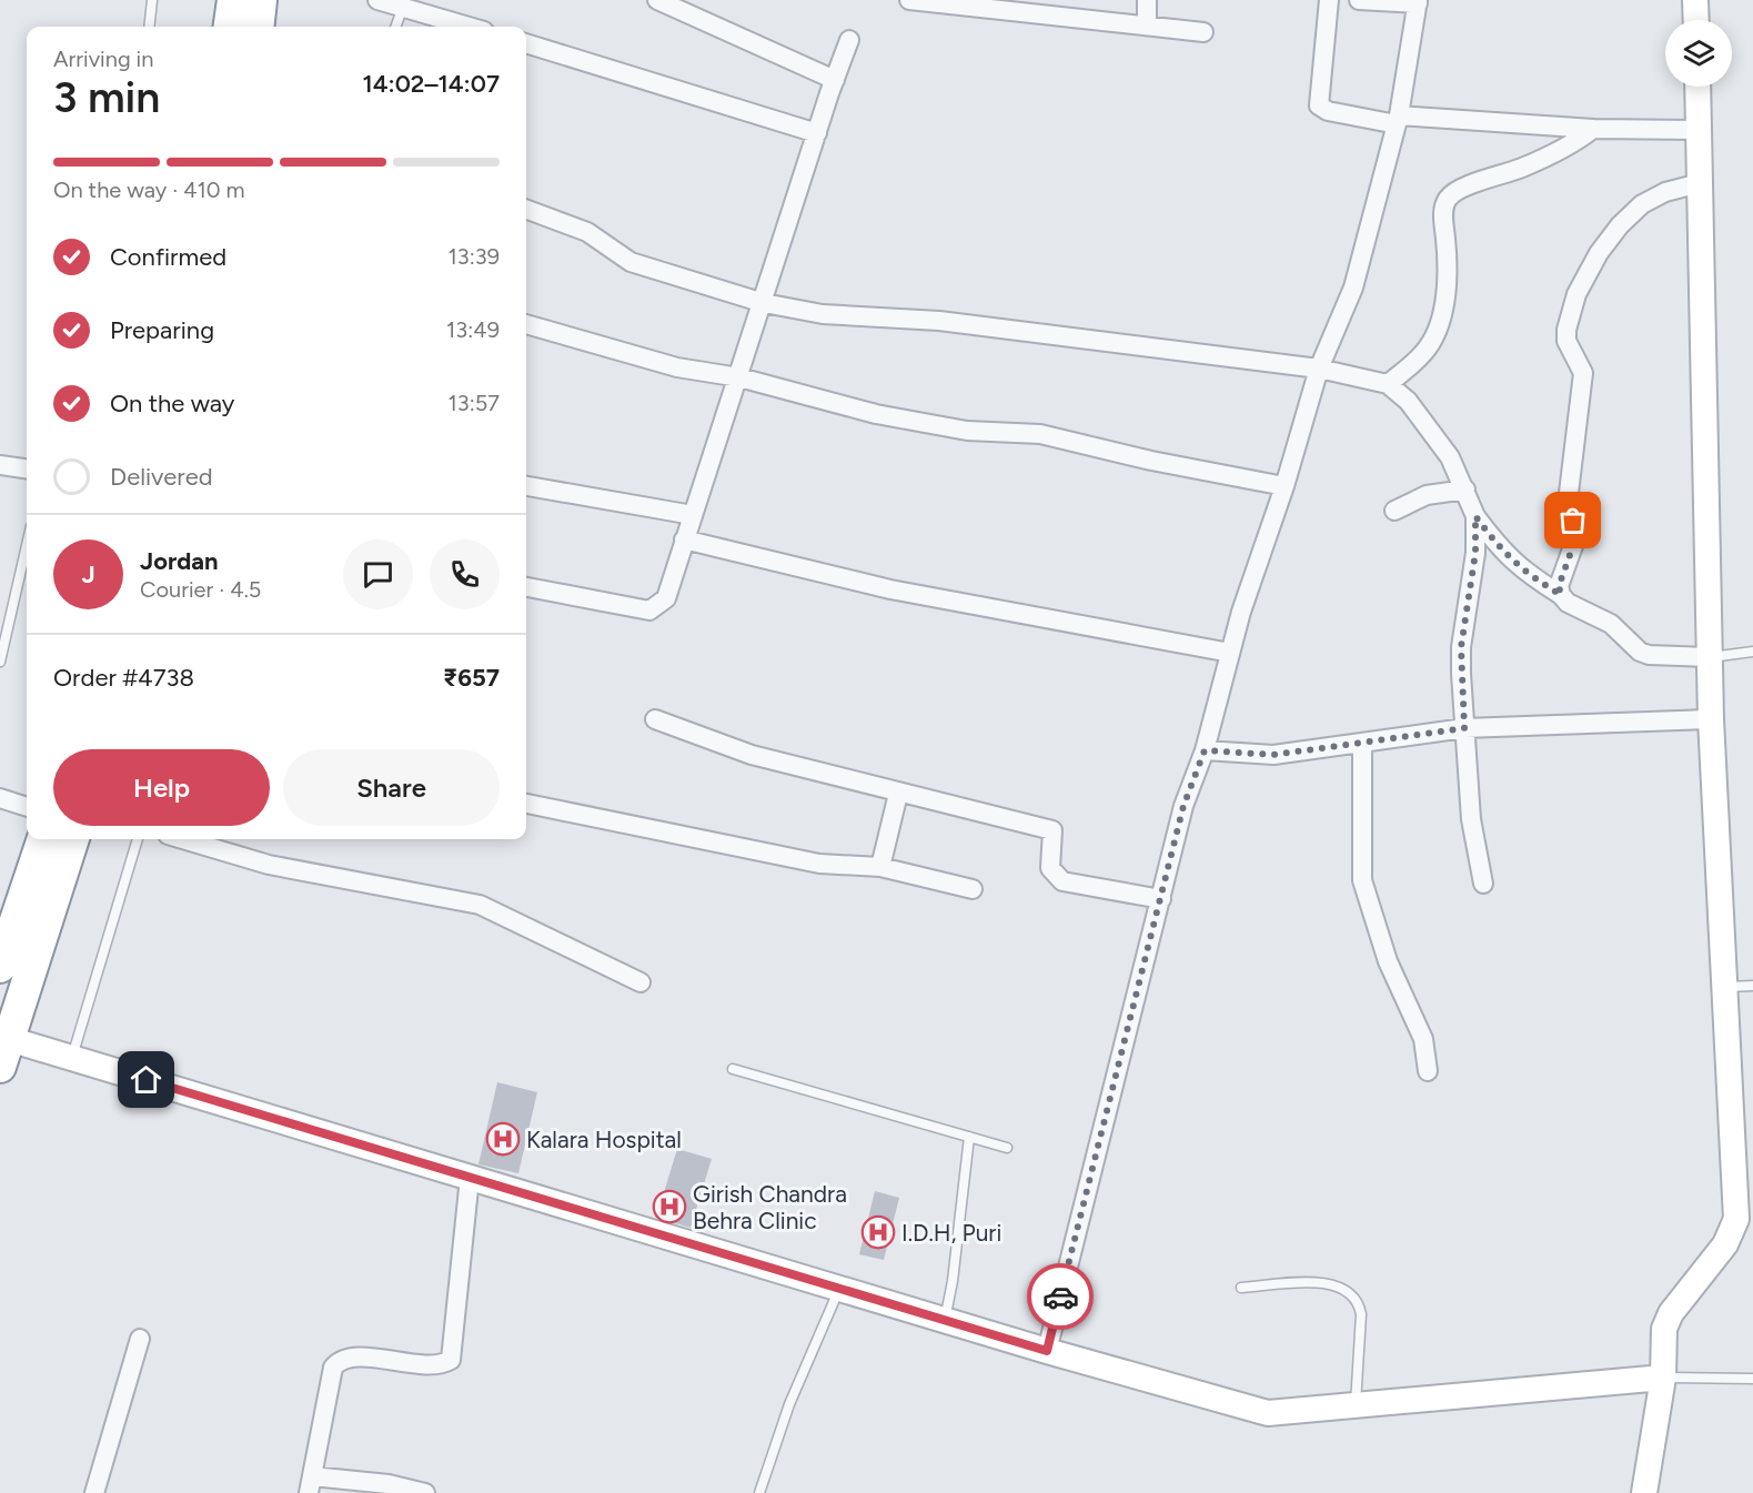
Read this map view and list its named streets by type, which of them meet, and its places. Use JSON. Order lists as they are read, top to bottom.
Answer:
{
  "places": {
    "hospital": ["Kalara Hospital", "Girish Chandra Behra Clinic", "I.D.H, Puri"]
  },
  "page": {
    "heading": ["3 min", "Arriving in", "14:02–14:07"],
    "panel": [
      "Jordan",
      "Courier · 4.5",
      "Order #4738",
      "₹657"
    ],
    "bar": "On the way · 410 m",
    "list": [
      ["Confirmed", "13:39"],
      ["Preparing", "13:49"],
      ["On the way", "13:57"],
      "Delivered"
    ],
    "round": "J",
    "buttons": ["Help", "Share"]
  }
}
